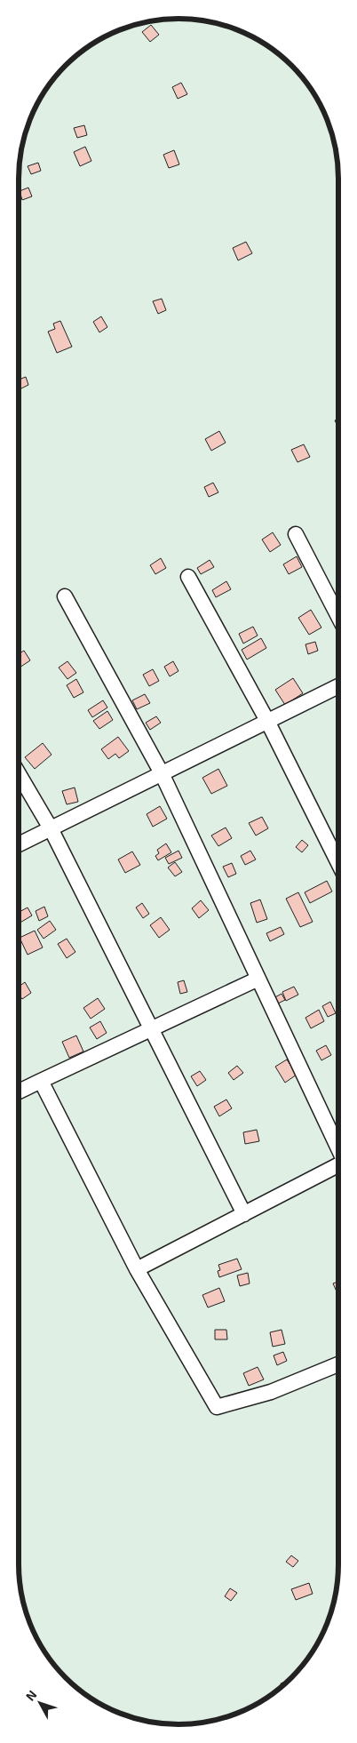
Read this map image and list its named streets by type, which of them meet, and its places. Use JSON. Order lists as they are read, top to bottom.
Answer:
{
  "north": "top left"
}
